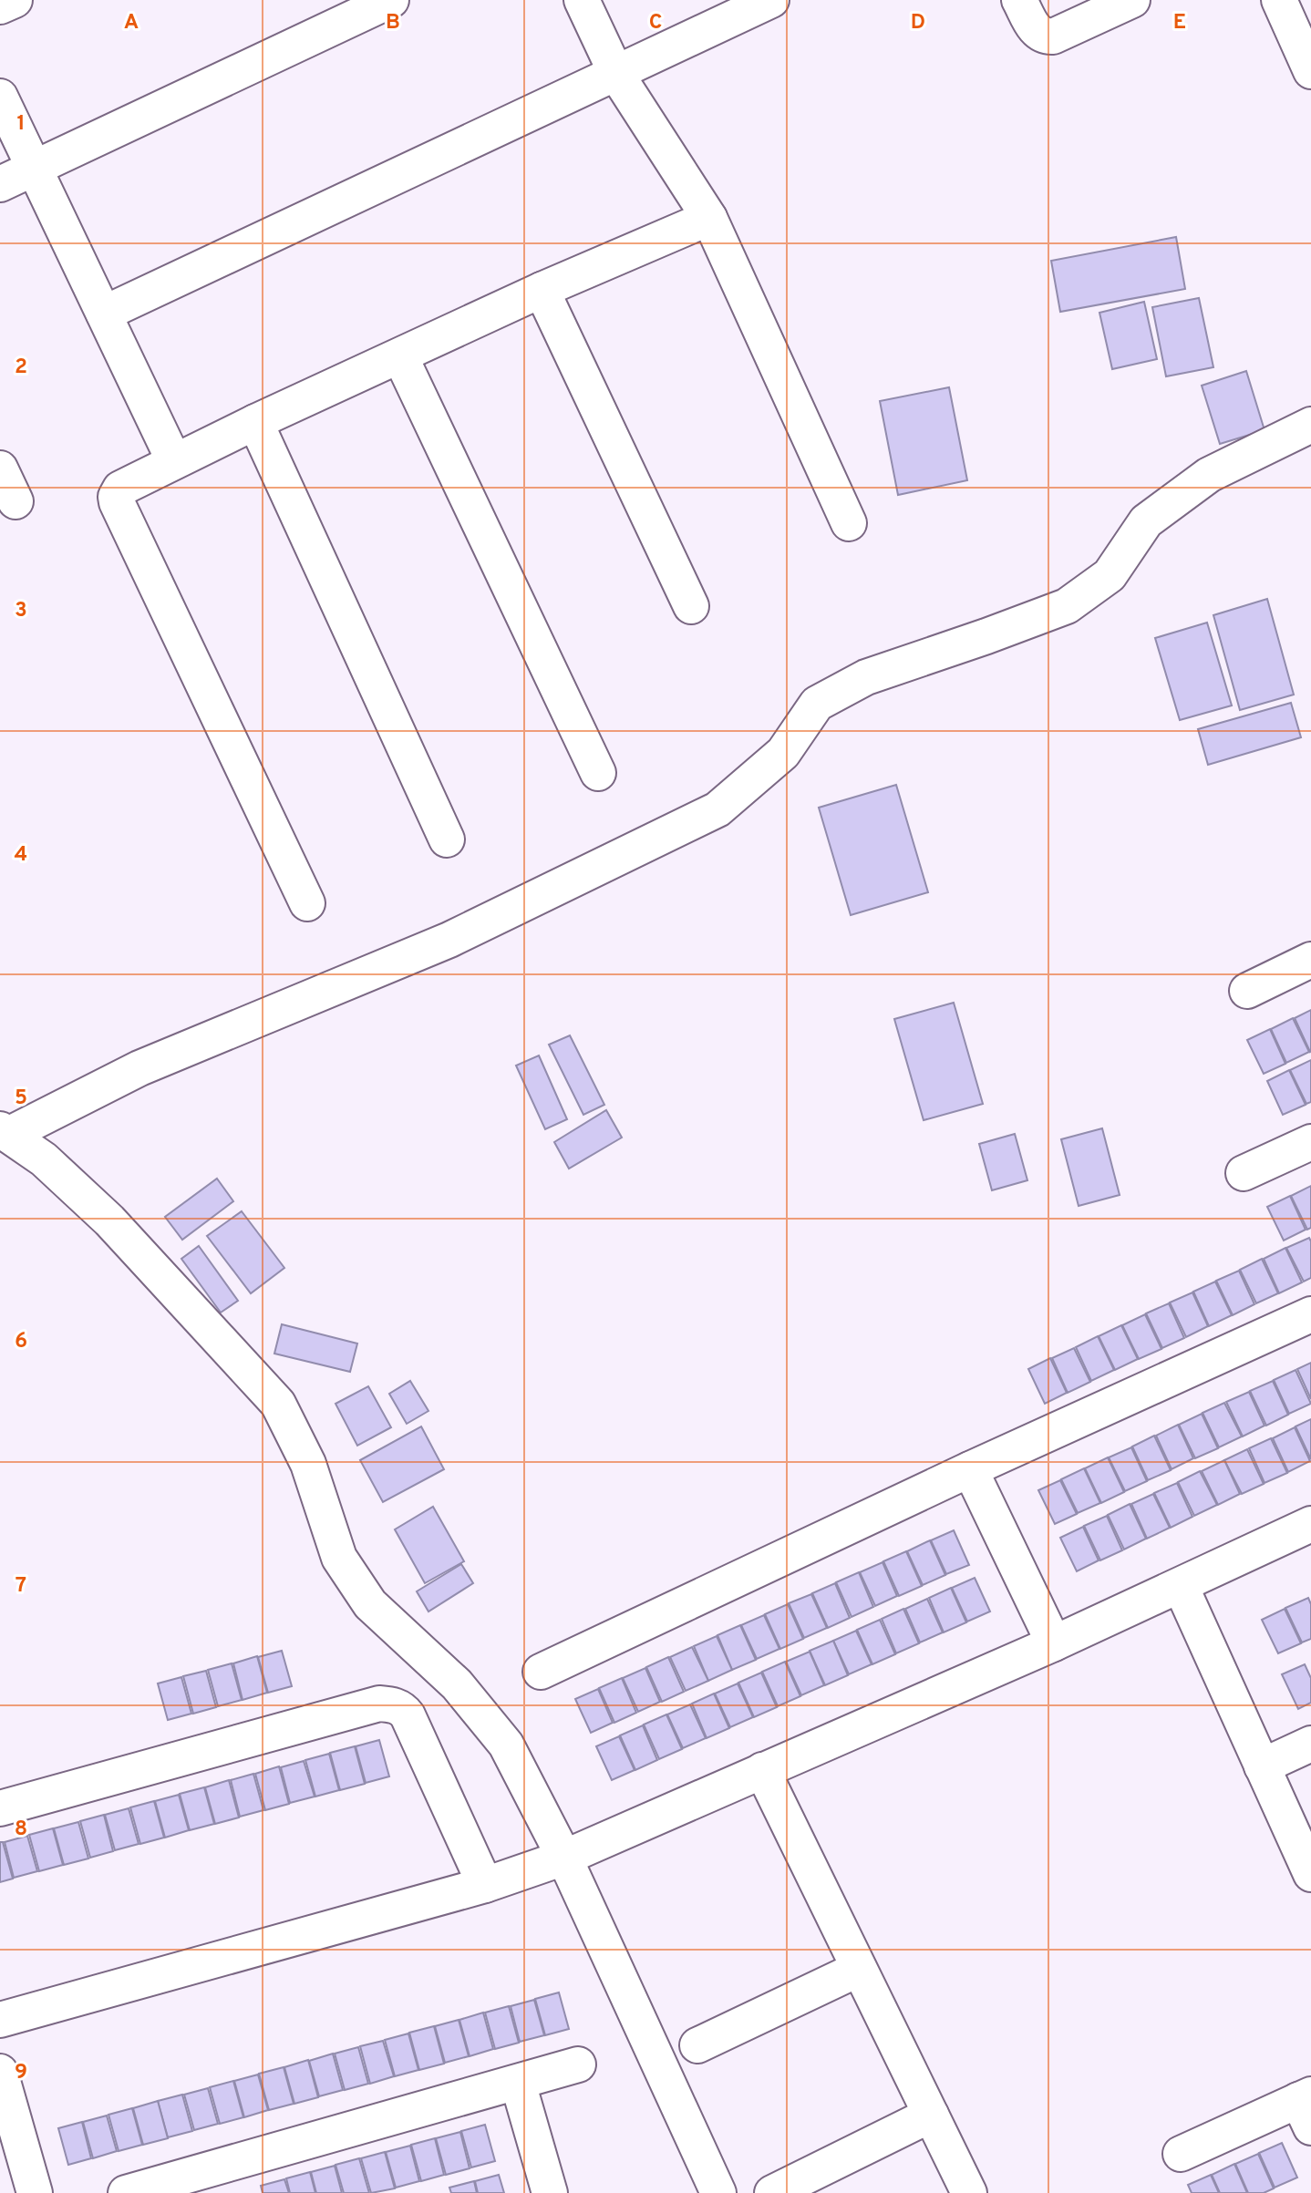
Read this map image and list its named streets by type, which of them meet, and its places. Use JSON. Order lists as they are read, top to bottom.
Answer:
{
  "grid": {
    "columns": [
      "A",
      "B",
      "C",
      "D",
      "E"
    ],
    "rows": [
      "1",
      "2",
      "3",
      "4",
      "5",
      "6",
      "7",
      "8",
      "9"
    ]
  }
}
